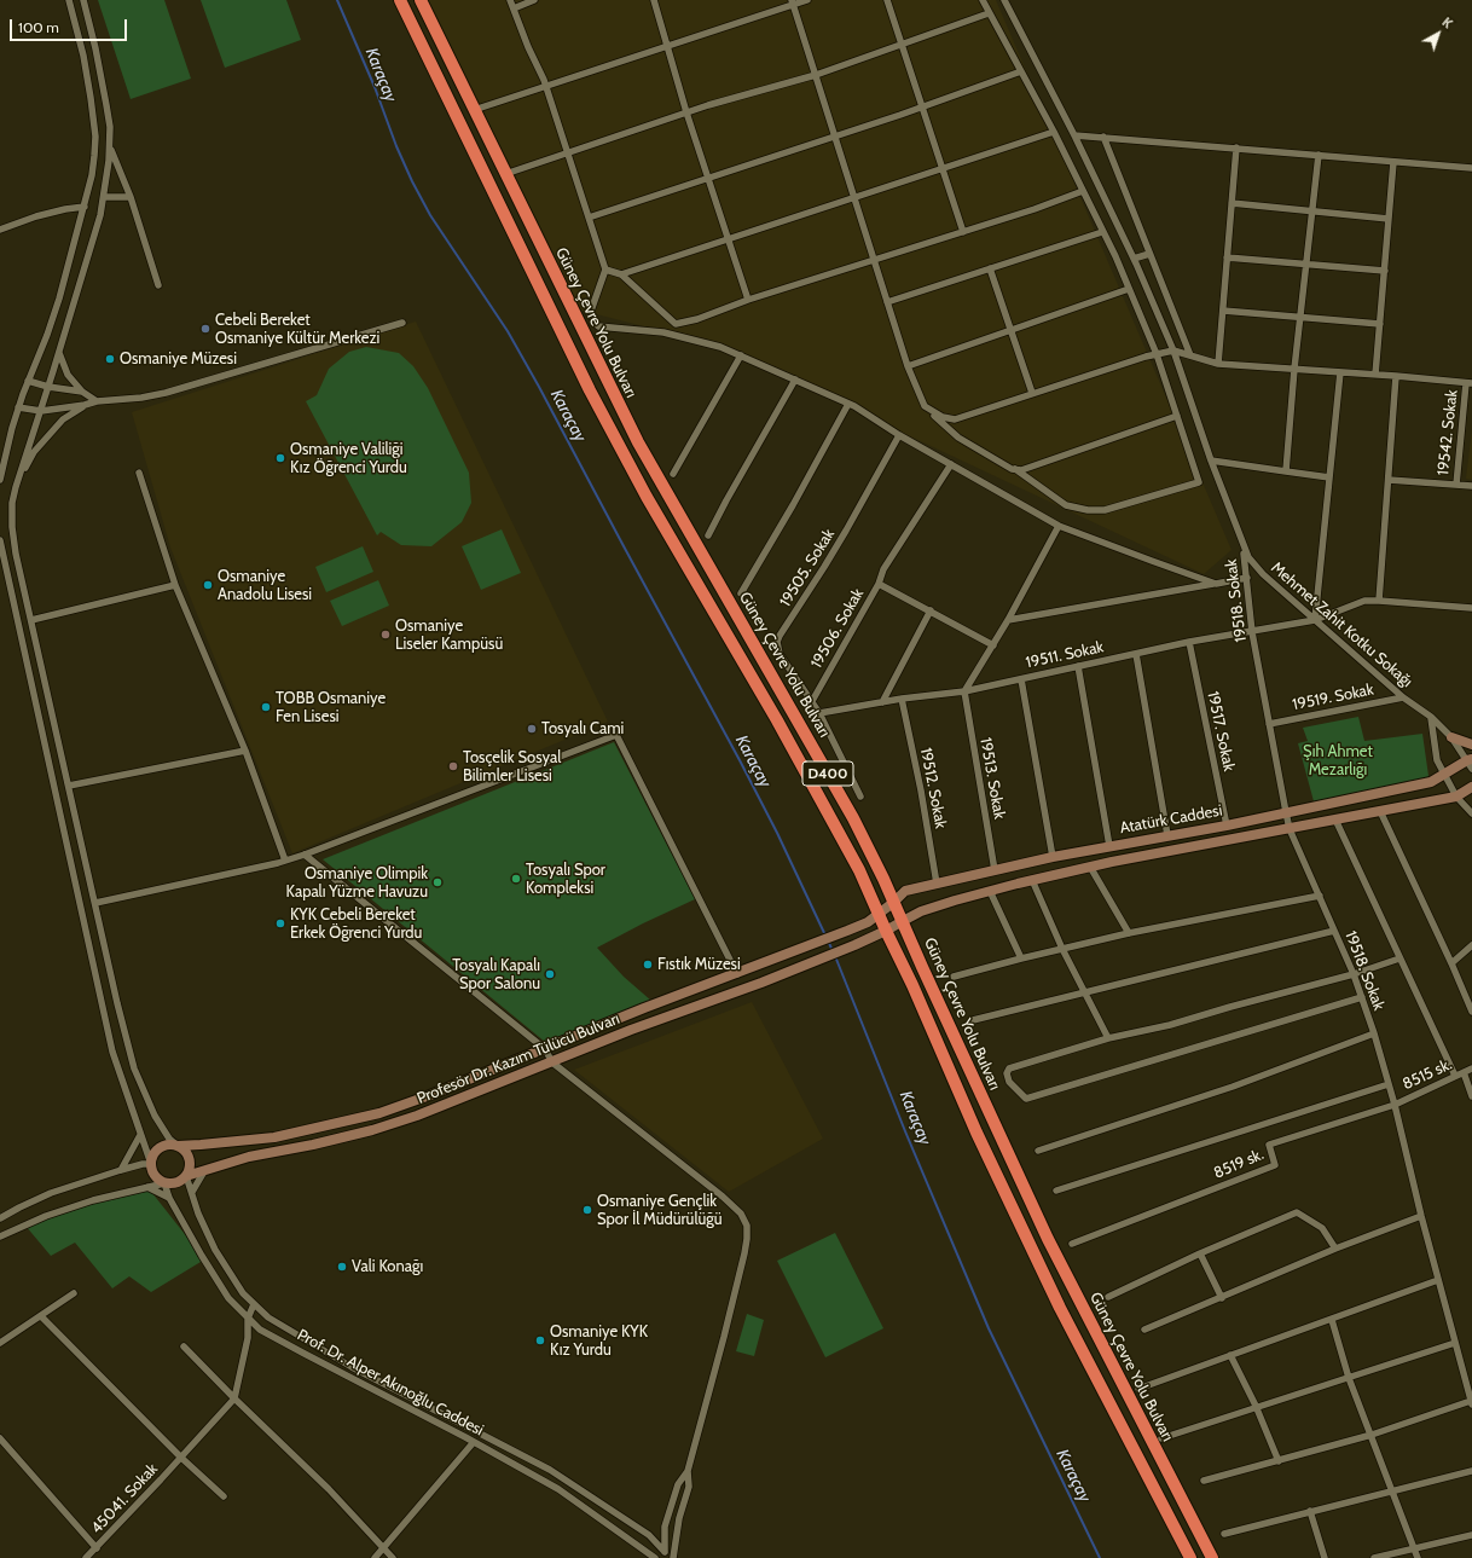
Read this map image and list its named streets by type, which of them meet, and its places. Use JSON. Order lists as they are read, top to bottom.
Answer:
{
  "streets": {
    "highway": ["Güney Çevre Yolu Bulvarı", "D400"],
    "street": [
      "19542. Sokak",
      "19505. Sokak",
      "19518. Sokak",
      "Mehmet Zahit Kotku Sokağı",
      "19506. Sokak",
      "19511. Sokak",
      "19519. Sokak",
      "19517. Sokak",
      "19513. Sokak",
      "19512. Sokak",
      "Atatürk Caddesi",
      "Profesör Dr. Kazım Tülücü Bulvarı",
      "8515 sk.",
      "8519 sk.",
      "Prof. Dr. Alper Akınoğlu Caddesi",
      "45041. Sokak"
    ]
  },
  "crossings": [
    ["Güney Çevre Yolu Bulvarı", "Atatürk Caddesi"],
    ["19505. Sokak", "19506. Sokak"],
    ["19505. Sokak", "19511. Sokak"],
    ["19518. Sokak", "Mehmet Zahit Kotku Sokağı"],
    ["19518. Sokak", "19511. Sokak"],
    ["19518. Sokak", "19519. Sokak"],
    ["19518. Sokak", "Atatürk Caddesi"],
    ["19518. Sokak", "8515 sk."],
    ["19518. Sokak", "8519 sk."],
    ["Mehmet Zahit Kotku Sokağı", "19511. Sokak"],
    ["Mehmet Zahit Kotku Sokağı", "19519. Sokak"],
    ["Mehmet Zahit Kotku Sokağı", "Atatürk Caddesi"],
    ["19511. Sokak", "19517. Sokak"],
    ["19511. Sokak", "19513. Sokak"],
    ["19511. Sokak", "19512. Sokak"],
    ["19517. Sokak", "Atatürk Caddesi"],
    ["D400", "Atatürk Caddesi"],
    ["19513. Sokak", "Atatürk Caddesi"],
    ["19512. Sokak", "Atatürk Caddesi"],
    ["Atatürk Caddesi", "Profesör Dr. Kazım Tülücü Bulvarı"],
    ["Profesör Dr. Kazım Tülücü Bulvarı", "Prof. Dr. Alper Akınoğlu Caddesi"],
    ["8515 sk.", "8519 sk."]
  ],
  "water": ["Karaçay"],
  "parks": ["Şıh Ahmet Mezarlığı"],
  "places": [
    "Cebeli Bereket Osmaniye Kültür Merkezi",
    "Osmaniye Müzesi",
    "Osmaniye Valiliği Kız Öğrenci Yurdu",
    "Osmaniye Anadolu Lisesi",
    "Osmaniye Liseler Kampüsü",
    "TOBB Osmaniye Fen Lisesi",
    "Tosyalı Cami",
    "Tosçelik Sosyal Bilimler Lisesi",
    "Tosyalı Spor Kompleksi",
    "Osmaniye Olimpik Kapalı Yüzme Havuzu",
    "KYK Cebeli Bereket Erkek Öğrenci Yurdu",
    "Fıstık Müzesi",
    "Tosyalı Kapalı Spor Salonu",
    "Osmaniye Gençlik Spor İl Müdürülüğü",
    "Vali Konağı",
    "Osmaniye KYK Kız Yurdu"
  ],
  "scale_bar": "100 m",
  "north": "top right"
}
